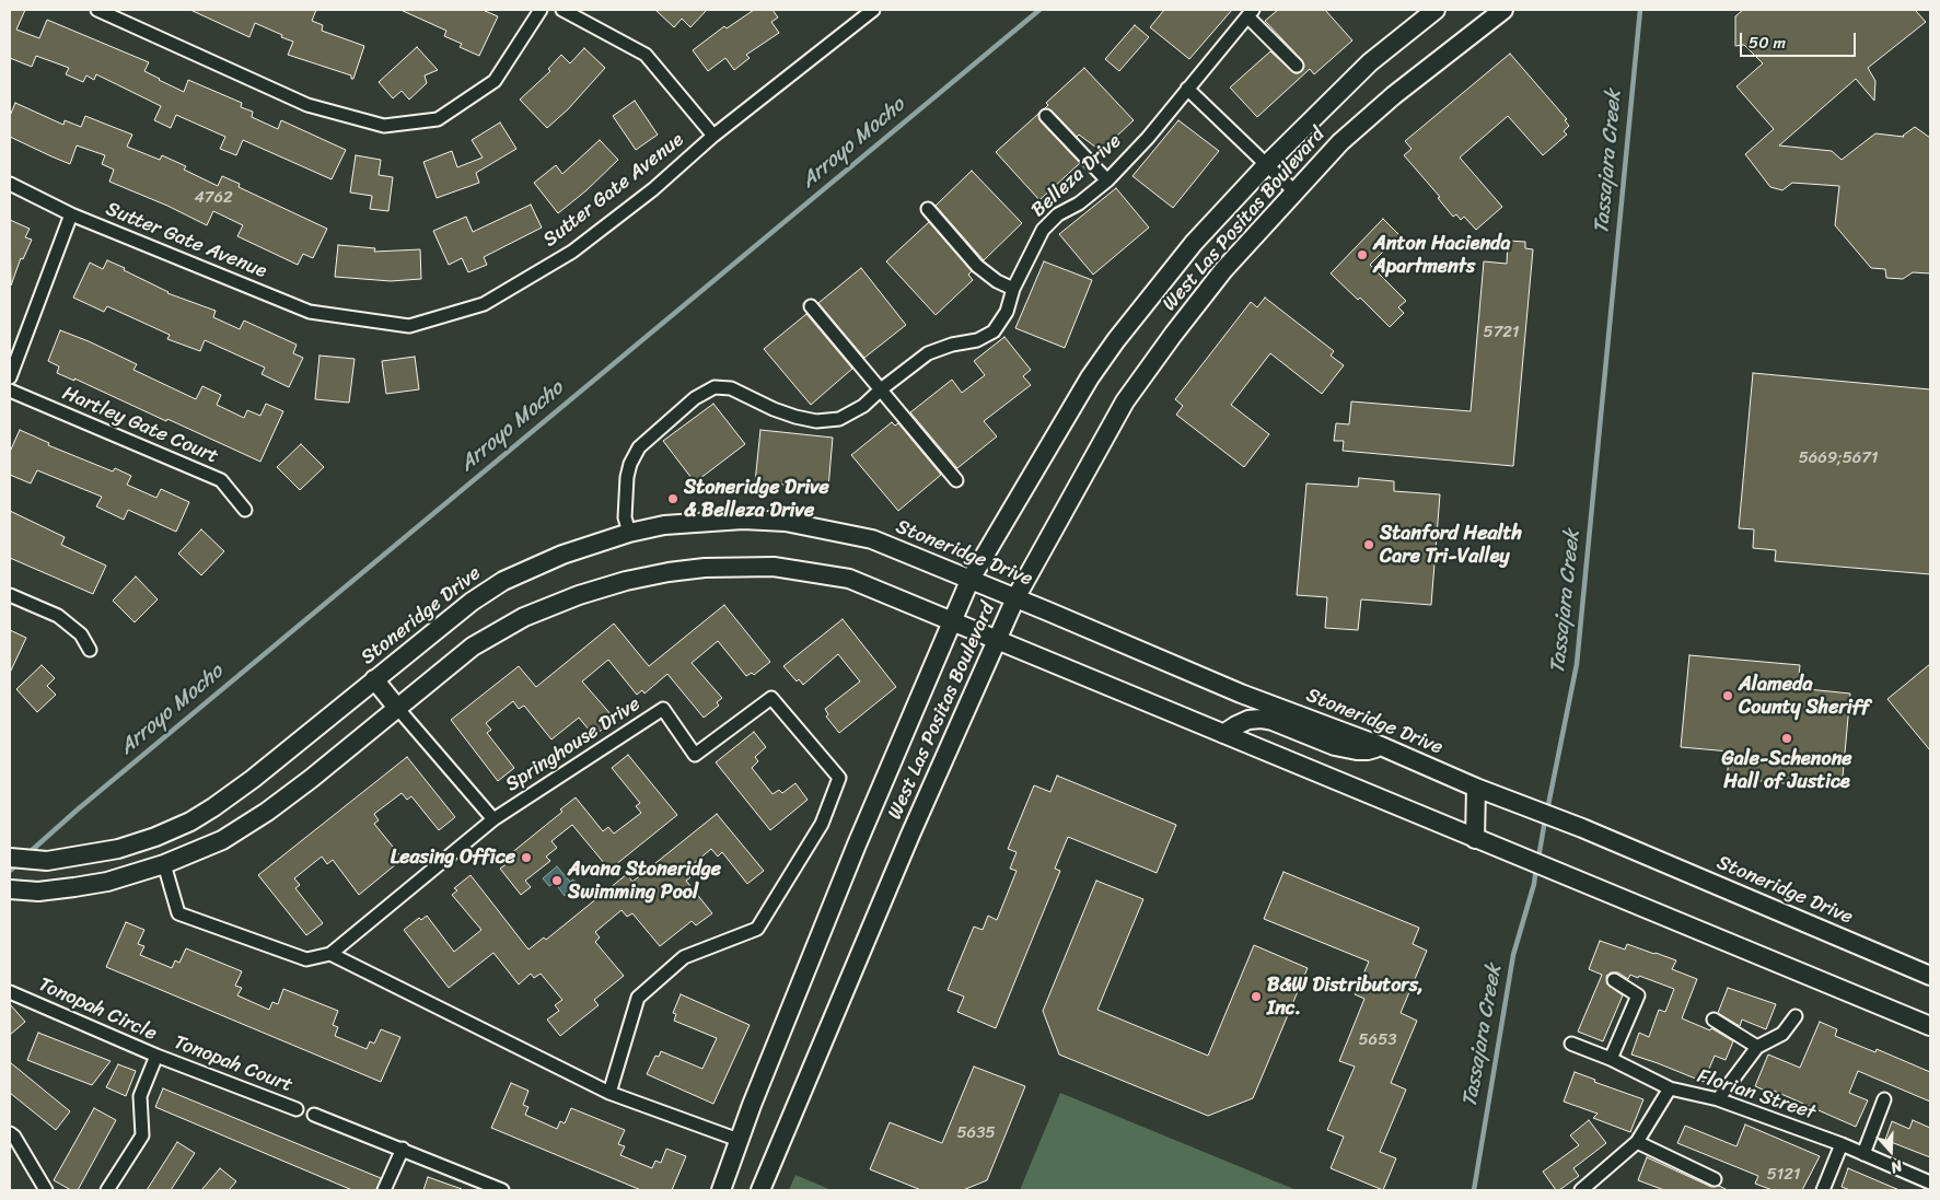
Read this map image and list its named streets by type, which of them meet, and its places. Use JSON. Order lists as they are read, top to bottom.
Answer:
{
  "streets": {
    "main road": ["West Las Positas Boulevard", "Stoneridge Drive"],
    "street": [
      "Belleza Drive",
      "Sutter Gate Avenue",
      "Hartley Gate Court",
      "Springhouse Drive",
      "Tonopah Circle",
      "Tonopah Court",
      "Florian Street"
    ]
  },
  "crossings": [
    ["Belleza Drive", "Stoneridge Drive"],
    ["West Las Positas Boulevard", "Stoneridge Drive"],
    ["Tonopah Circle", "Tonopah Court"]
  ],
  "water": ["Arroyo Mocho", "Tassajara Creek"],
  "places": [
    "Anton Hacienda Apartments",
    "Stoneridge Drive & Belleza Drive",
    "Stanford Health Care Tri-Valley",
    "Alameda County Sheriff",
    "Gale-Schenone Hall of Justice",
    "Leasing Office",
    "Avana Stoneridge Swimming Pool",
    "B&W Distributors, Inc."
  ],
  "house_numbers": [
    "4762",
    "5721",
    "5669;5671",
    "5653",
    "5635",
    "5121"
  ],
  "scale_bar": "50 m",
  "north": "bottom"
}
